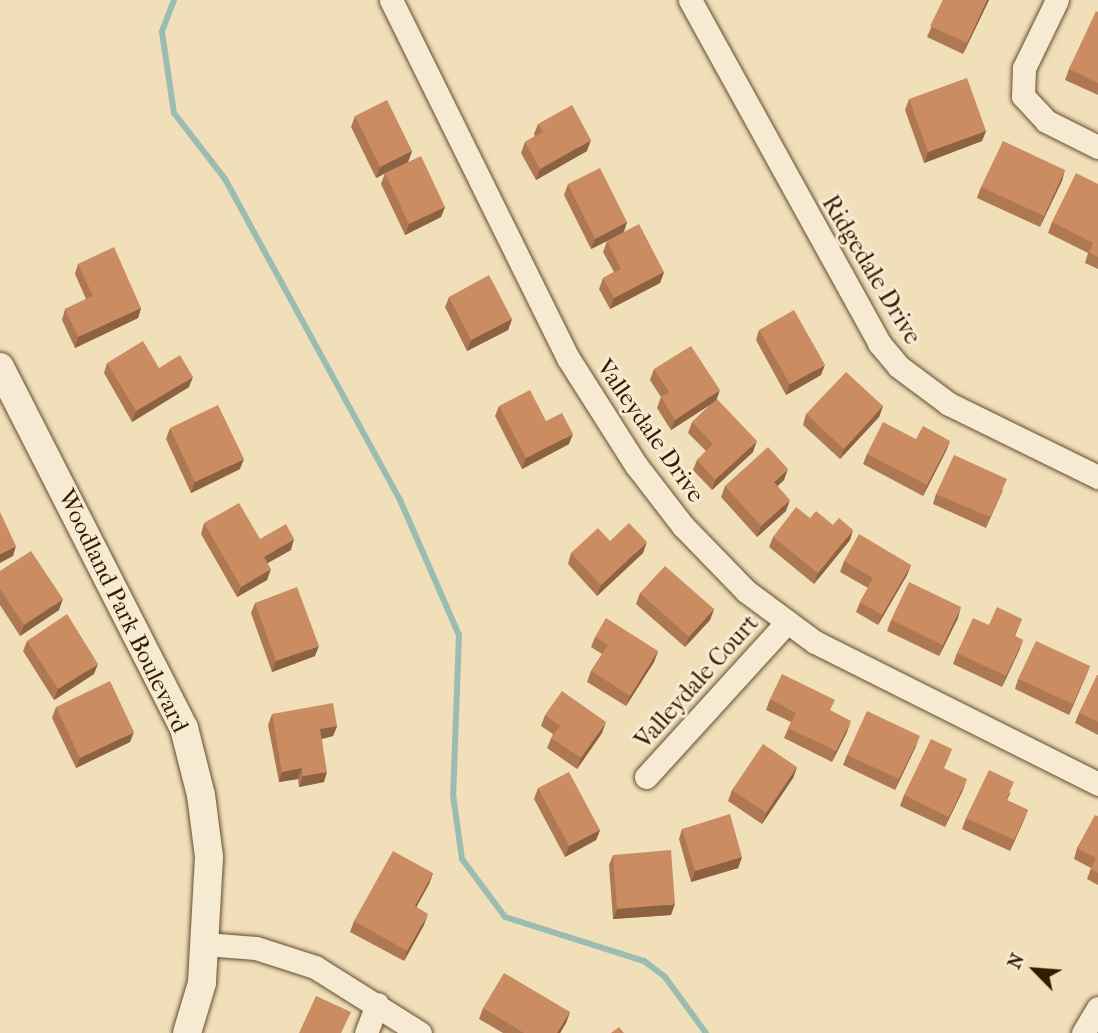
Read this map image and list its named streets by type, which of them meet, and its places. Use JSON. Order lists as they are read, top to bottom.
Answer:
{
  "streets": {
    "street": [
      "Ridgedale Drive",
      "Valleydale Drive",
      "Woodland Park Boulevard",
      "Valleydale Court"
    ]
  },
  "crossings": [
    ["Valleydale Drive", "Valleydale Court"]
  ],
  "north": "top left"
}
